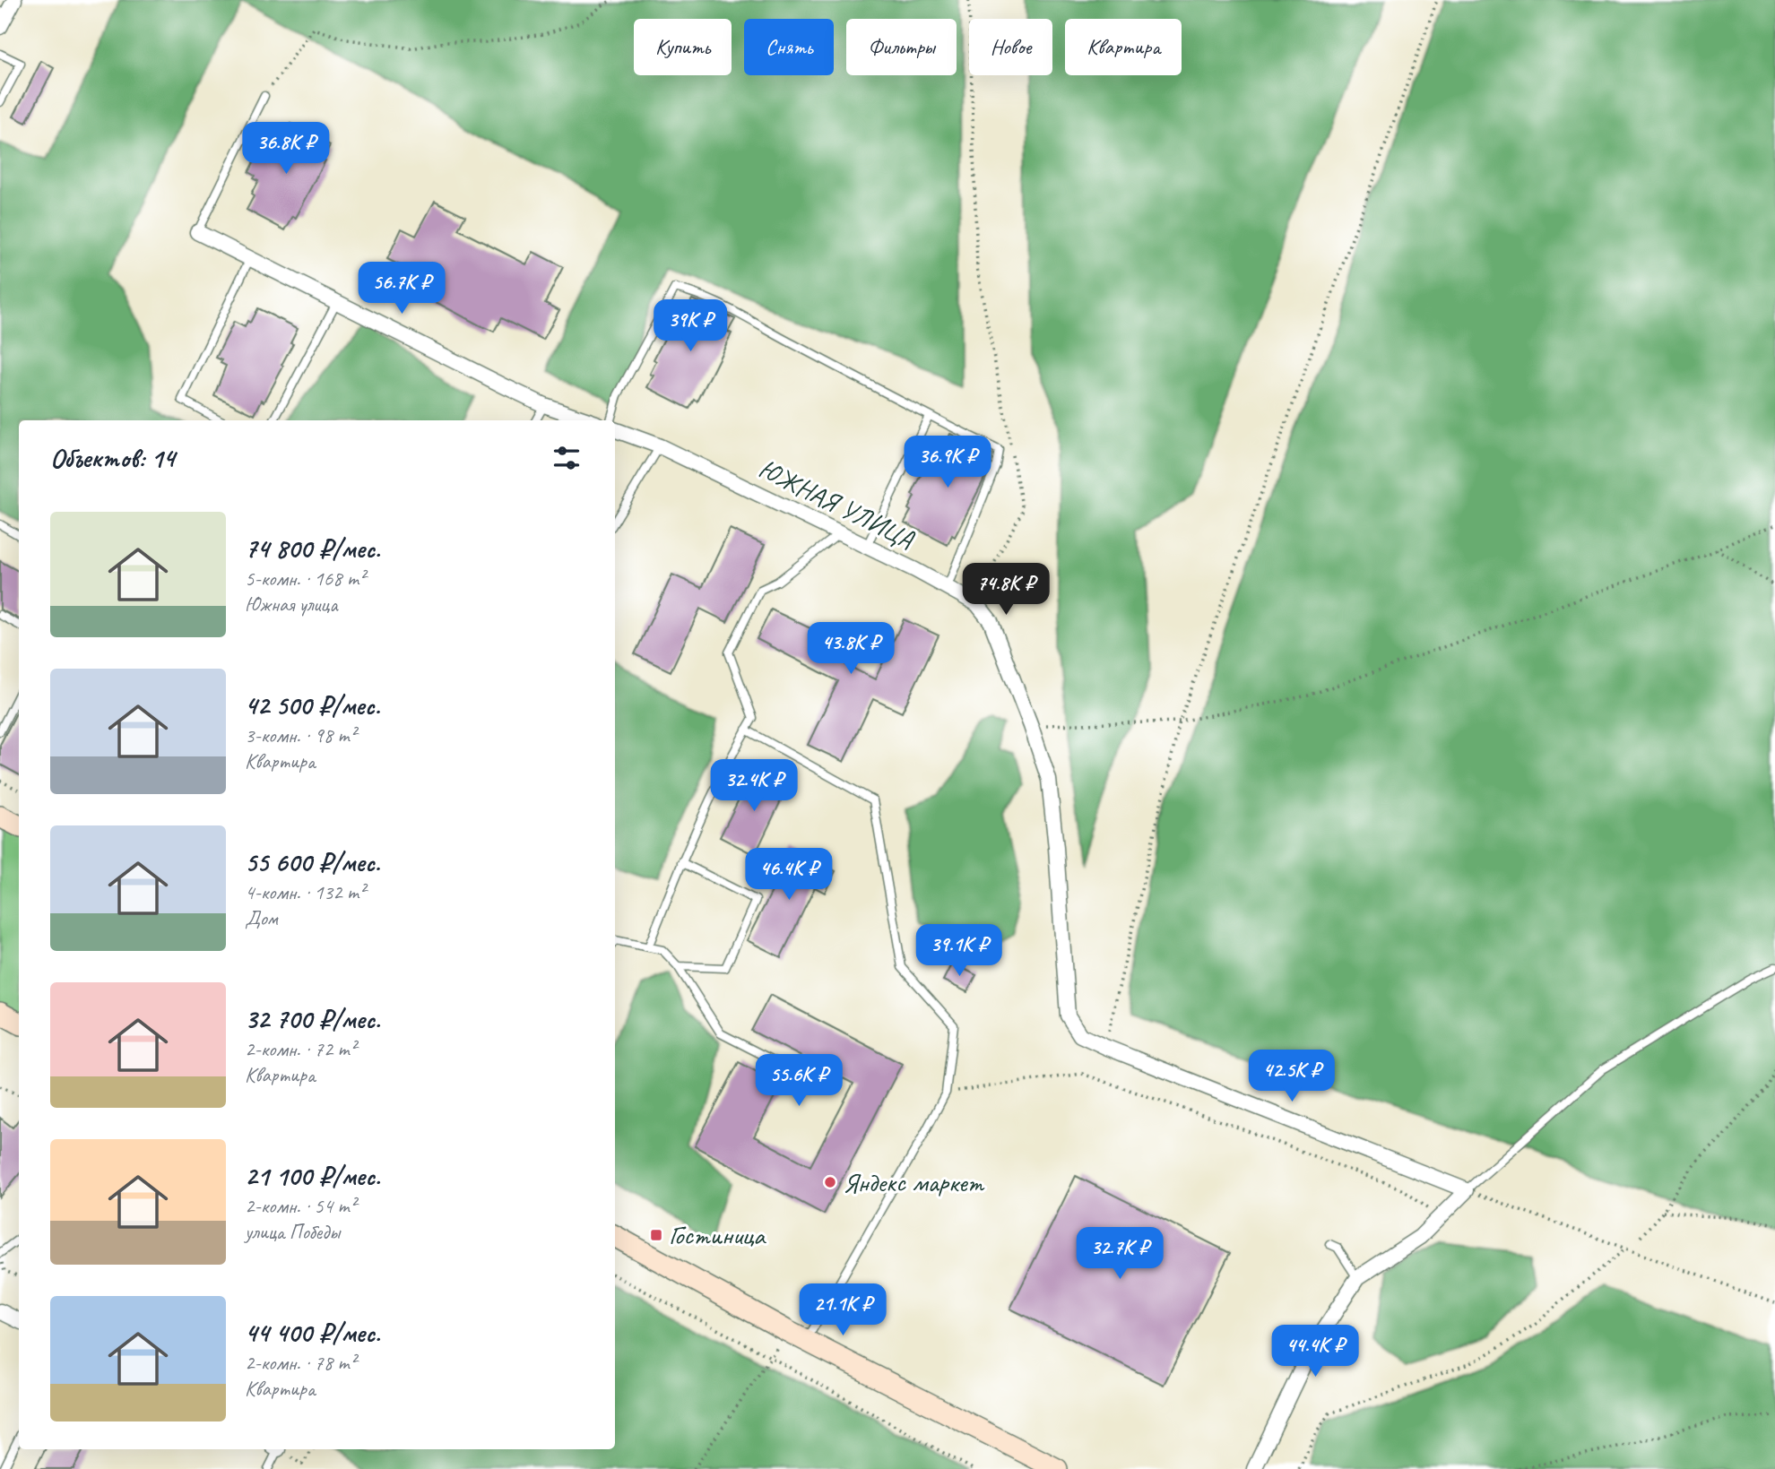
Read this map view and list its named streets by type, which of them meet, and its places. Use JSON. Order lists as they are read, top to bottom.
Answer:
{
  "streets": {
    "street": ["ЮЖНАЯ УЛИЦА"]
  },
  "places": {
    "other": ["Яндекс маркет"],
    "transit": ["Гостиница"]
  },
  "page": {
    "chip": [
      "Купить",
      "Снять",
      "Фильтры",
      "Новое",
      "Квартира"
    ],
    "price": [
      "36.8K ₽",
      "56.7K ₽",
      "39K ₽",
      "36.9K ₽",
      "74.8K ₽",
      "43.8K ₽",
      "32.4K ₽",
      "46.4K ₽",
      "39.1K ₽",
      "42.5K ₽",
      "55.6K ₽",
      "32.7K ₽",
      "21.1K ₽",
      "44.4K ₽"
    ],
    "heading": "Объектов: 14",
    "list": [
      {
        "name": "74 800 ₽/мес.",
        "note": "5-комн. · 168 m² · Южная улица"
      },
      {
        "name": "42 500 ₽/мес.",
        "note": "3-комн. · 98 m² · Квартира"
      },
      {
        "name": "55 600 ₽/мес.",
        "note": "4-комн. · 132 m² · Дом"
      },
      {
        "name": "32 700 ₽/мес.",
        "note": "2-комн. · 72 m² · Квартира"
      },
      {
        "name": "21 100 ₽/мес.",
        "note": "2-комн. · 54 m² · улица Победы"
      },
      {
        "name": "44 400 ₽/мес.",
        "note": "2-комн. · 78 m² · Квартира"
      }
    ]
  }
}
